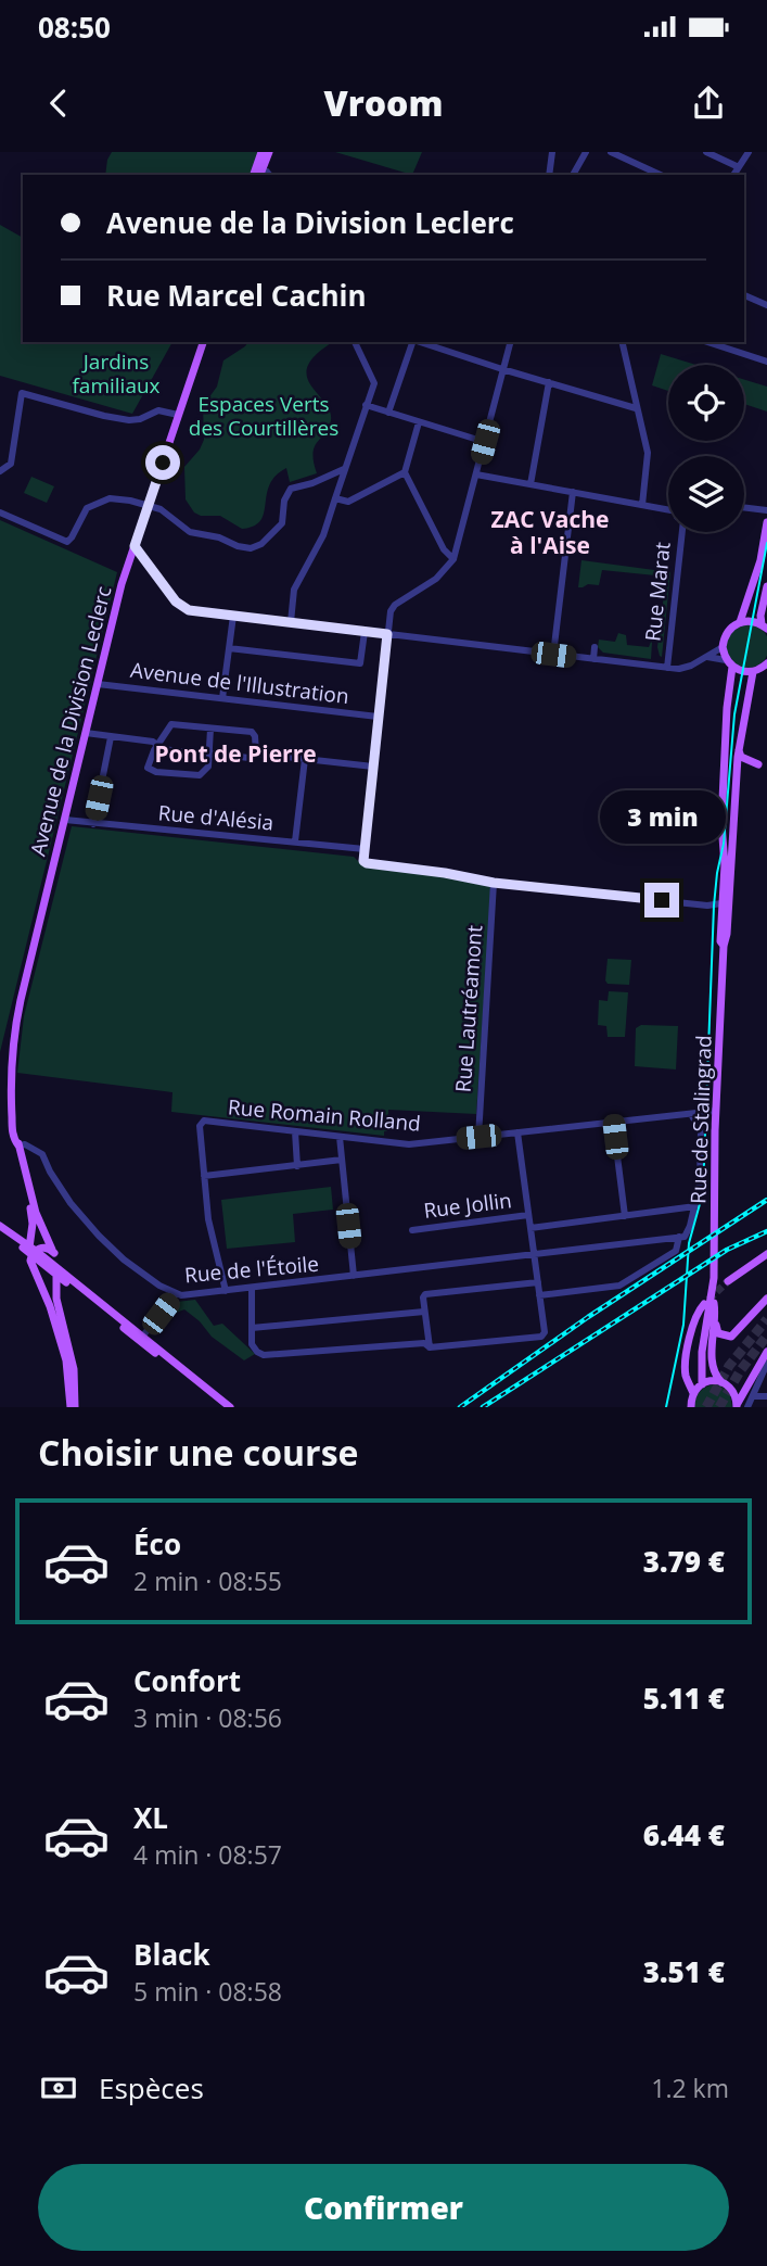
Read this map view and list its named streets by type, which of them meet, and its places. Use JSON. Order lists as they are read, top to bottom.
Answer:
{
  "streets": {
    "main road": ["Avenue de la Division Leclerc", "Rue de Stalingrad"],
    "street": [
      "Rue Marat",
      "Avenue de l'Illustration",
      "Rue d'Alésia",
      "Rue Lautréamont",
      "Rue Romain Rolland",
      "Rue Jollin",
      "Rue de l'Étoile"
    ]
  },
  "crossings": [
    ["Avenue de l'Illustration", "Avenue de la Division Leclerc"],
    ["Avenue de la Division Leclerc", "Rue d'Alésia"],
    ["Avenue de la Division Leclerc", "Rue de l'Étoile"],
    ["Rue Lautréamont", "Rue Romain Rolland"],
    ["Rue Romain Rolland", "Rue de Stalingrad"]
  ],
  "districts": ["ZAC Vache à l'Aise", "Pont de Pierre"],
  "parks": ["Jardins familiaux", "Espaces Verts des Courtillères"],
  "page": {
    "status": "08:50",
    "header": "Vroom",
    "banner": ["Avenue de la Division Leclerc", "Rue Marcel Cachin"],
    "bubble": "3 min",
    "heading": "Choisir une course",
    "list": [
      {
        "name": "Éco",
        "note": "2 min · 08:55",
        "value": "3.79 €"
      },
      {
        "name": "Confort",
        "note": "3 min · 08:56",
        "value": "5.11 €"
      },
      {
        "name": "XL",
        "note": "4 min · 08:57",
        "value": "6.44 €"
      },
      {
        "name": "Black",
        "note": "5 min · 08:58",
        "value": "3.51 €"
      }
    ],
    "pay": ["Espèces", "1.2 km"],
    "buttons": "Confirmer"
  }
}
